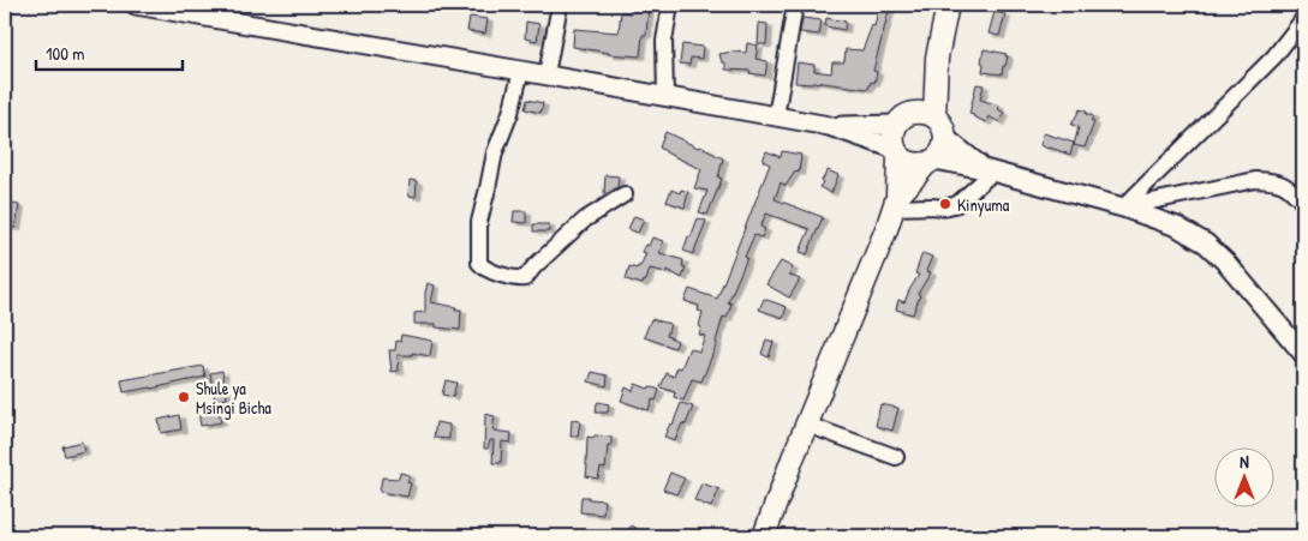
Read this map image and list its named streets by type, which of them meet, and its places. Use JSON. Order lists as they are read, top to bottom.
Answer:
{
  "places": ["Kinyuma", "Shule ya Msingi Bicha"],
  "scale_bar": "100 m",
  "north": "top"
}
